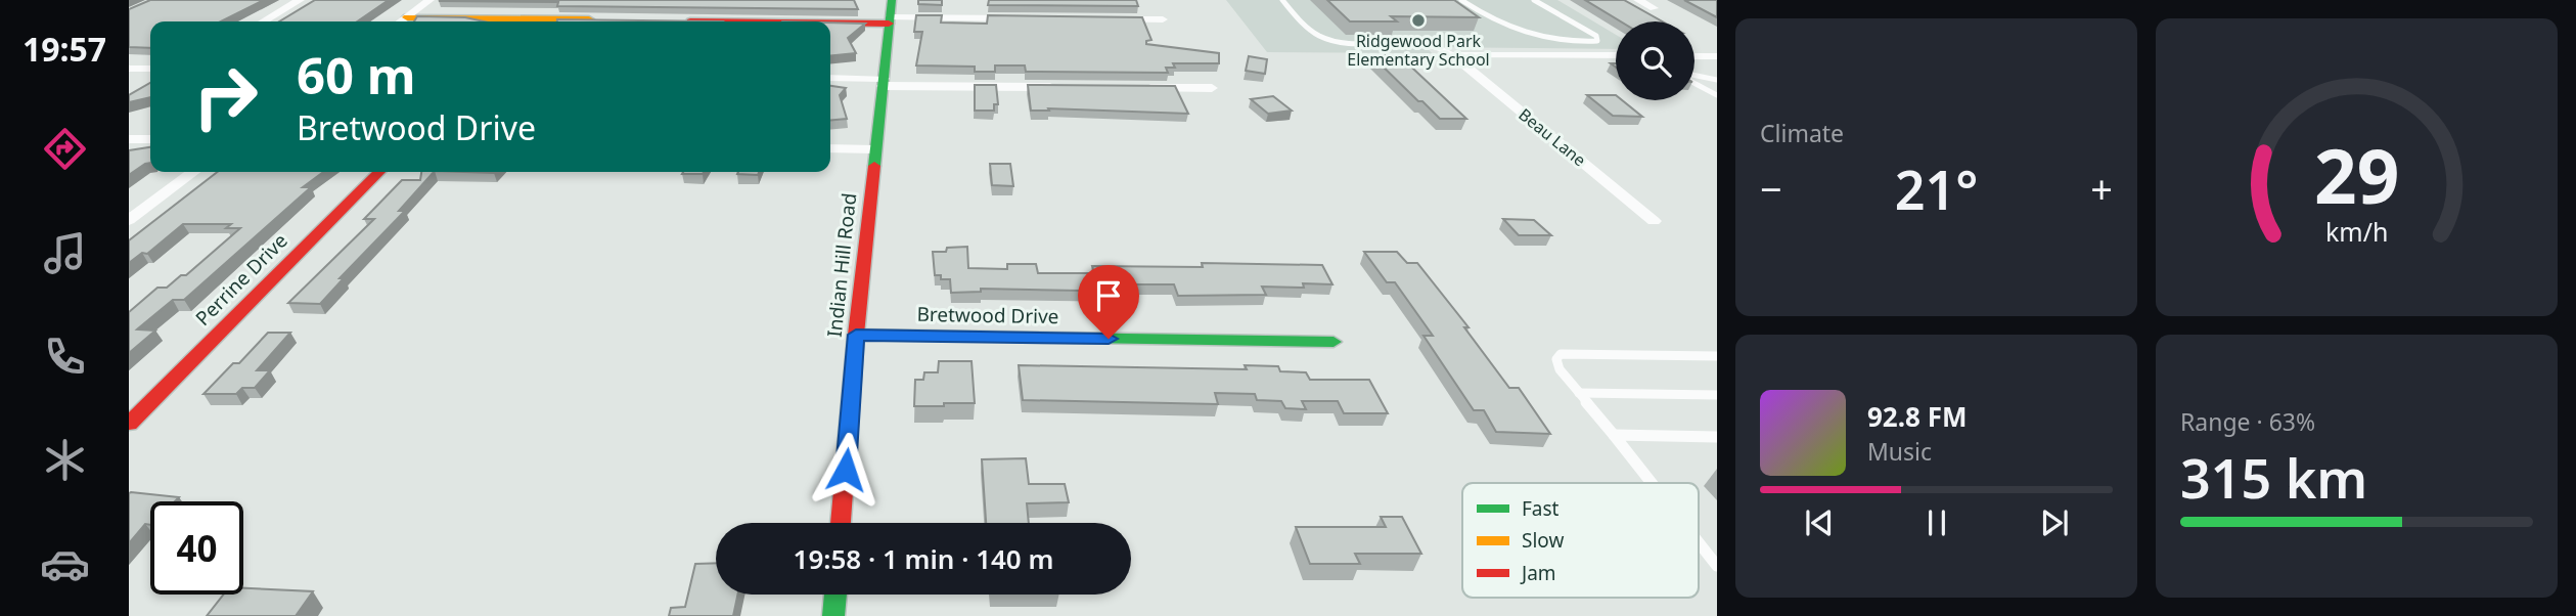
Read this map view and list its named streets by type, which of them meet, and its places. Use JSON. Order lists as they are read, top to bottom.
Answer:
{
  "streets": {
    "street": [
      "Beau Lane",
      "Indian Hill Road",
      "Perrine Drive",
      "Bretwood Drive"
    ]
  },
  "crossings": [
    ["Indian Hill Road", "Bretwood Drive"]
  ],
  "places": ["Ridgewood Park Elementary School"],
  "legend": ["Fast", "Slow", "Jam"],
  "page": {
    "tabs": "19:57",
    "tile": [
      "Climate",
      ["Range · 63%", "315 km"]
    ],
    "turn": ["60 m", "Bretwood Drive"],
    "heat": ["−", "21°", "+"],
    "song": ["92.8 FM", "Music"],
    "limit": "40",
    "trip": "19:58 · 1 min · 140 m",
    "gauge": ["29", "km/h"]
  }
}
